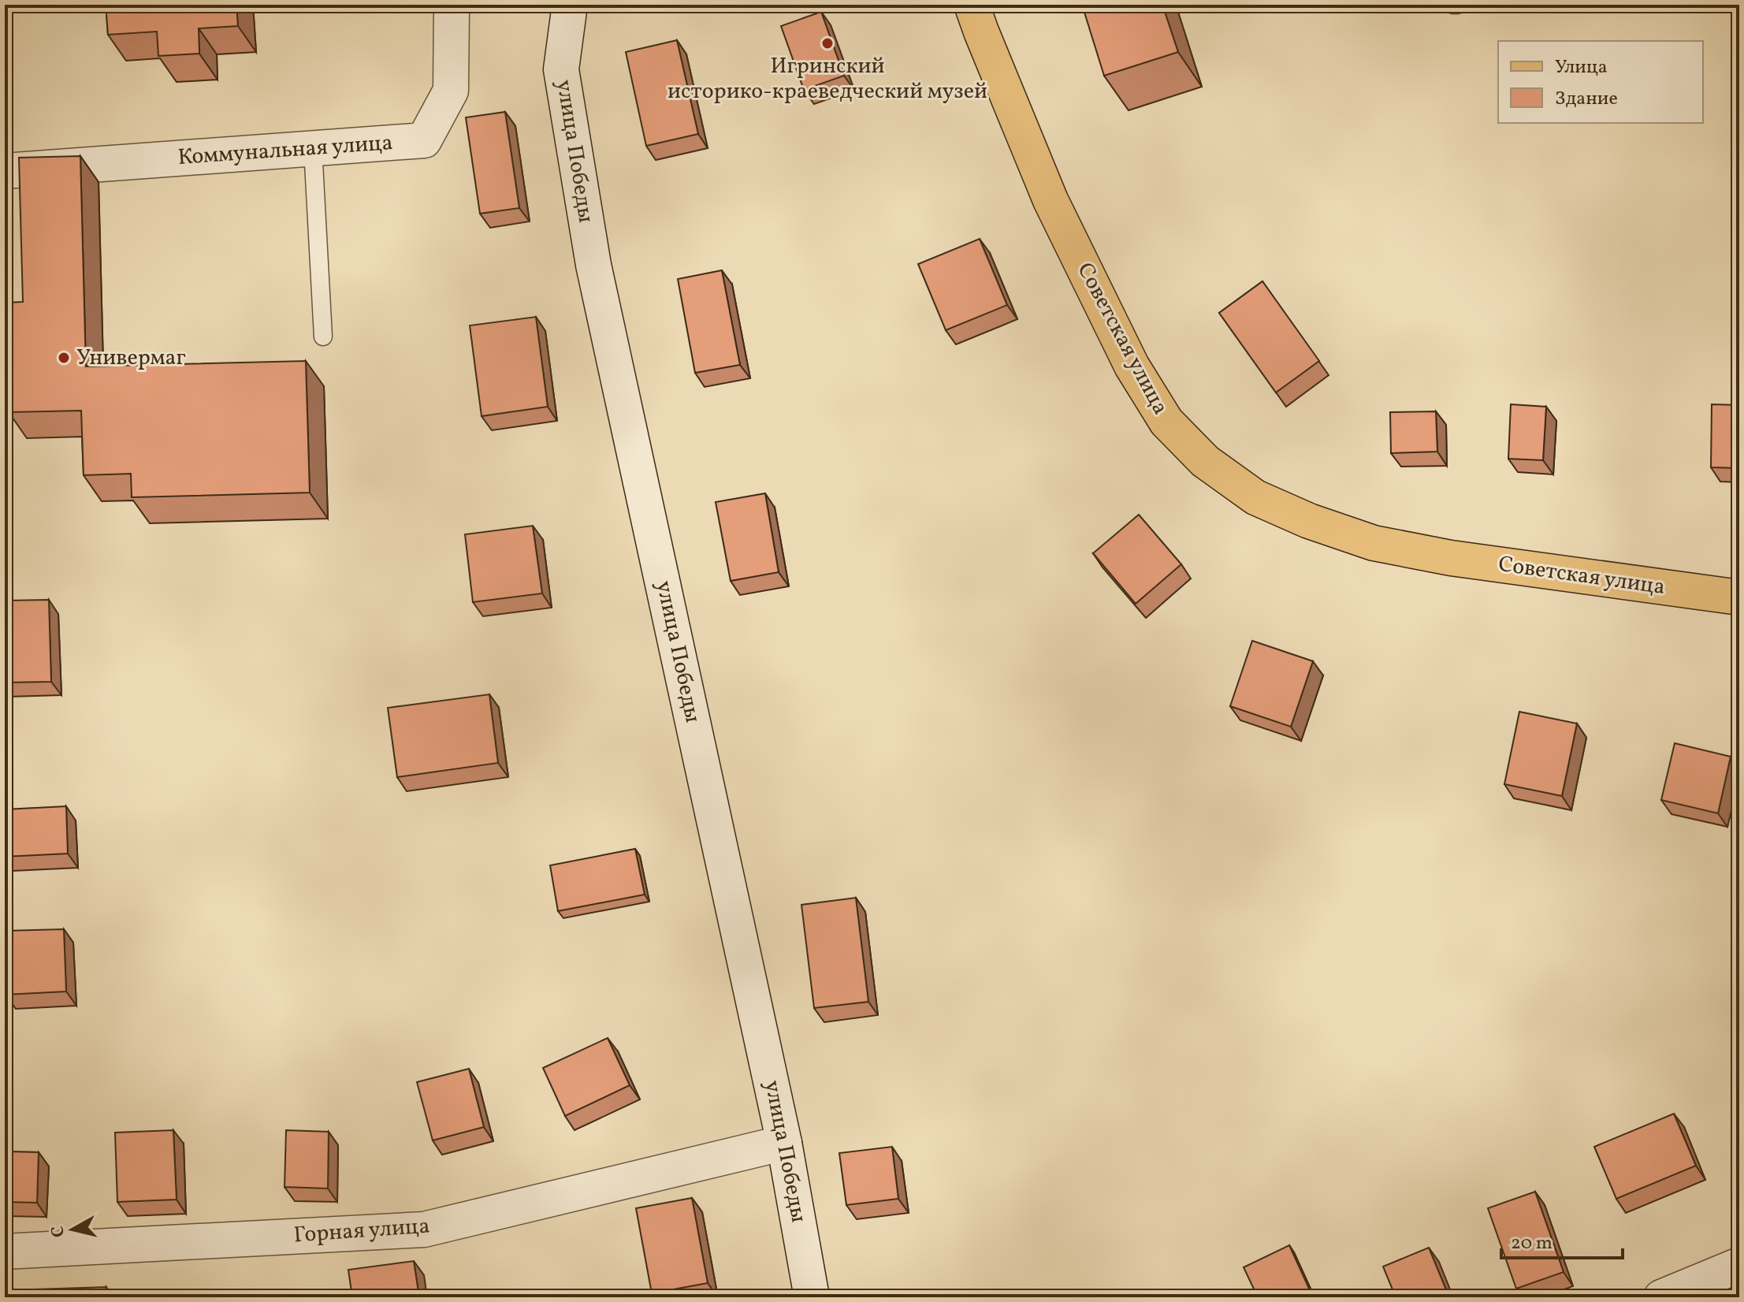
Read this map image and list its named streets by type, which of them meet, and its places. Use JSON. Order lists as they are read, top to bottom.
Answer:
{
  "streets": {
    "main road": ["Советская улица"],
    "street": ["Коммунальная улица", "улица Победы", "Горная улица"]
  },
  "crossings": [
    ["улица Победы", "Горная улица"]
  ],
  "places": ["Игринский историко-краеведческий музей", "Универмаг"],
  "legend": ["Улица", "Здание"],
  "scale_bar": "20 m",
  "north": "left"
}
